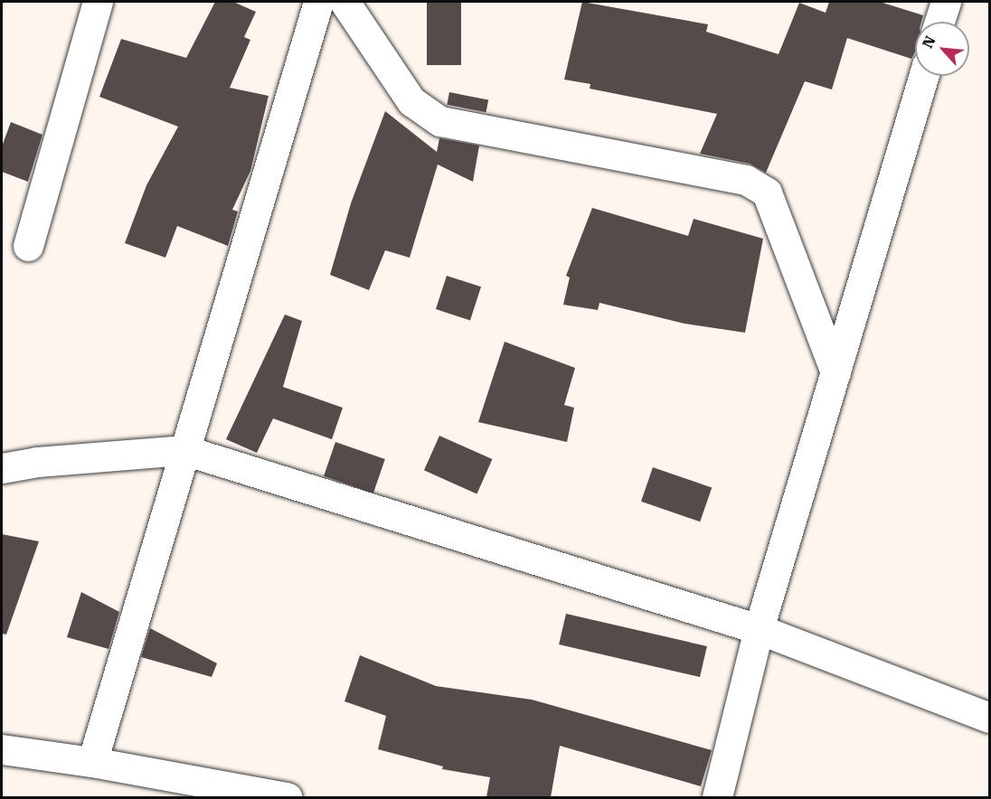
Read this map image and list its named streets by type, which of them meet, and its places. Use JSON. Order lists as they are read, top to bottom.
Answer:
{
  "north": "top left"
}
